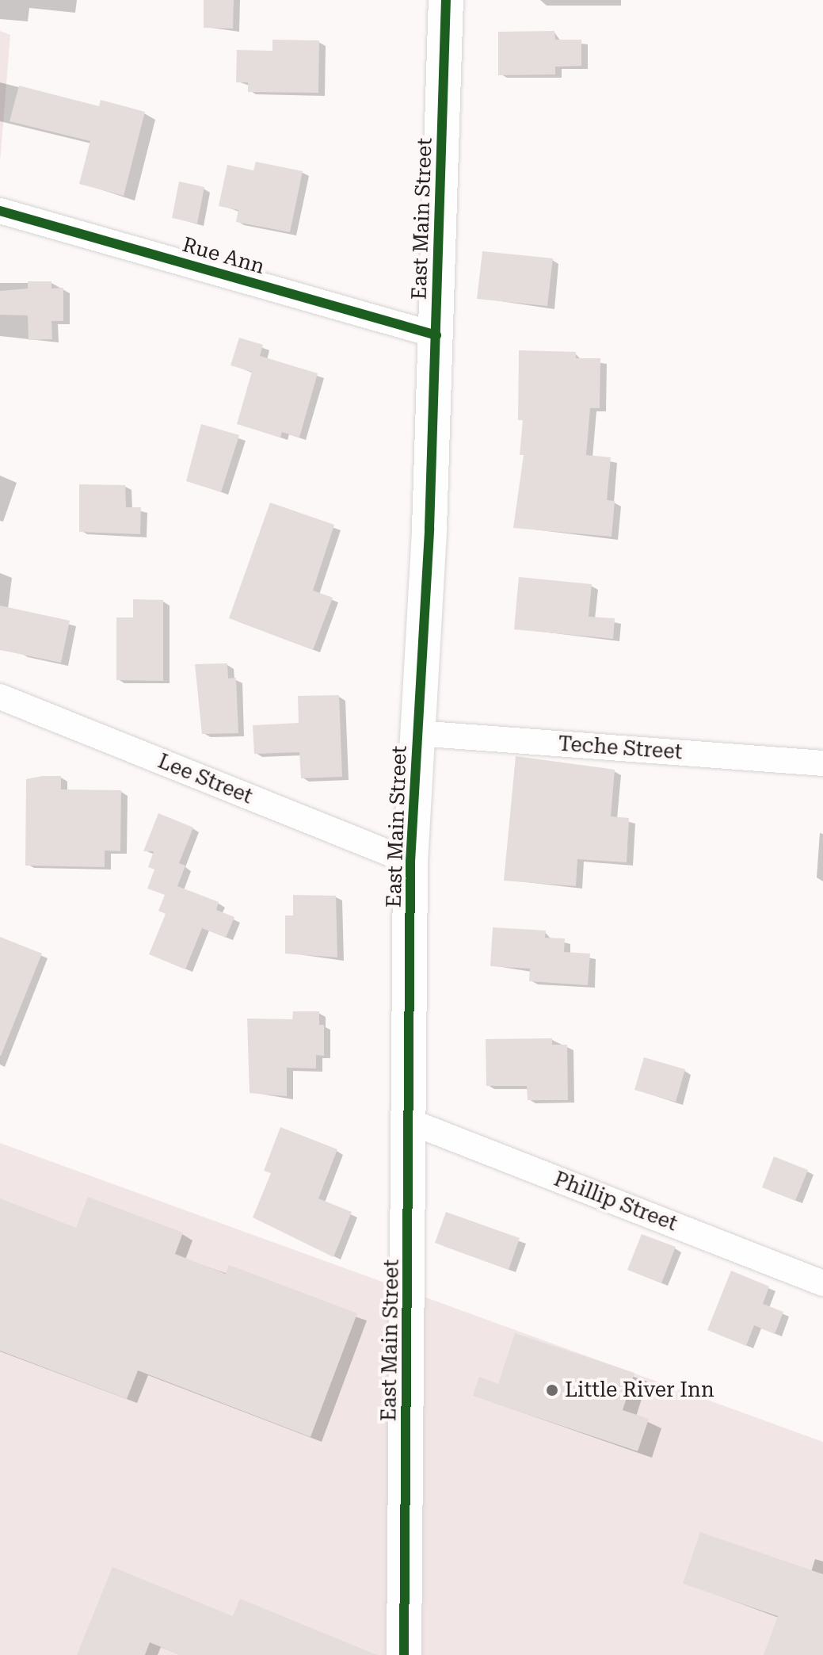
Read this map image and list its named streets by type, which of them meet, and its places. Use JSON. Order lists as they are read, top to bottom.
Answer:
{
  "streets": {
    "main road": ["East Main Street"],
    "street": [
      "Rue Ann",
      "Teche Street",
      "Lee Street",
      "Phillip Street"
    ]
  },
  "crossings": [
    ["East Main Street", "Rue Ann"],
    ["East Main Street", "Teche Street"],
    ["East Main Street", "Lee Street"],
    ["East Main Street", "Phillip Street"]
  ],
  "places": ["Little River Inn"]
}
